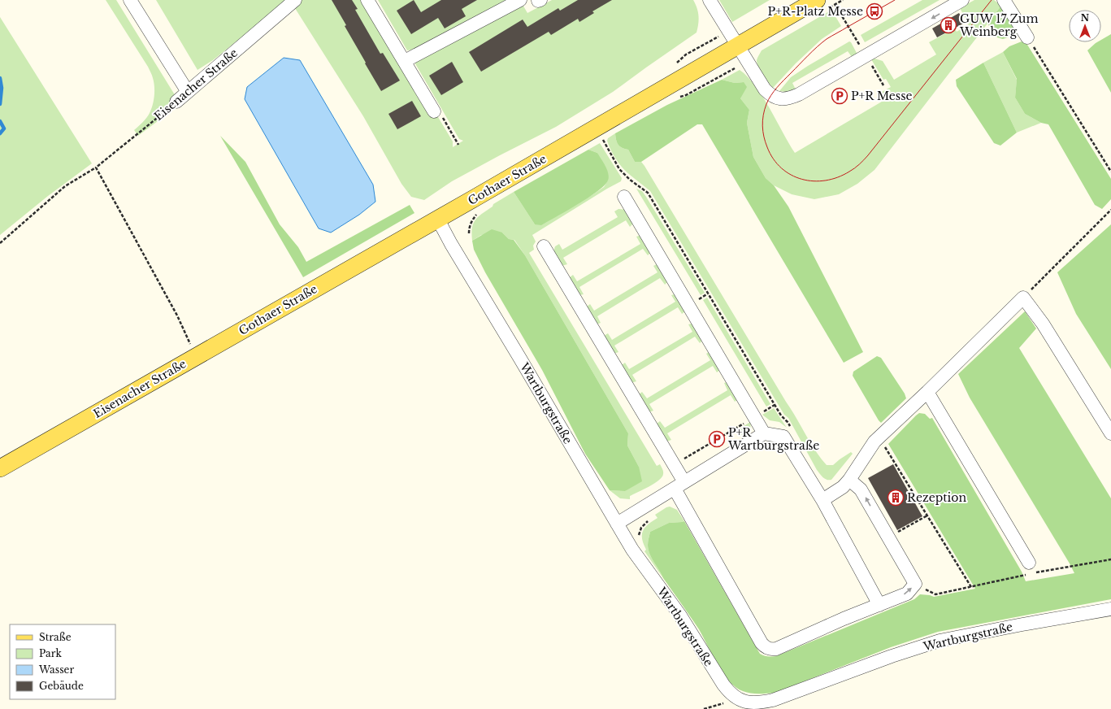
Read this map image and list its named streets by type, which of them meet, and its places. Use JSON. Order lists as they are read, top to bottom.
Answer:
{
  "streets": {
    "main road": ["Eisenacher Straße", "Gothaer Straße"],
    "street": ["Wartburgstraße"]
  },
  "crossings": [
    ["Eisenacher Straße", "Gothaer Straße"],
    ["Gothaer Straße", "Wartburgstraße"]
  ],
  "places": {
    "bus stop": ["P+R-Platz Messe"],
    "building": ["GUW 17 Zum Weinberg", "Rezeption"],
    "parking": ["P+R Messe", "P+R Wartburgstraße"]
  },
  "legend": [
    "Straße",
    "Park",
    "Wasser",
    "Gebäude"
  ],
  "north": "top"
}
